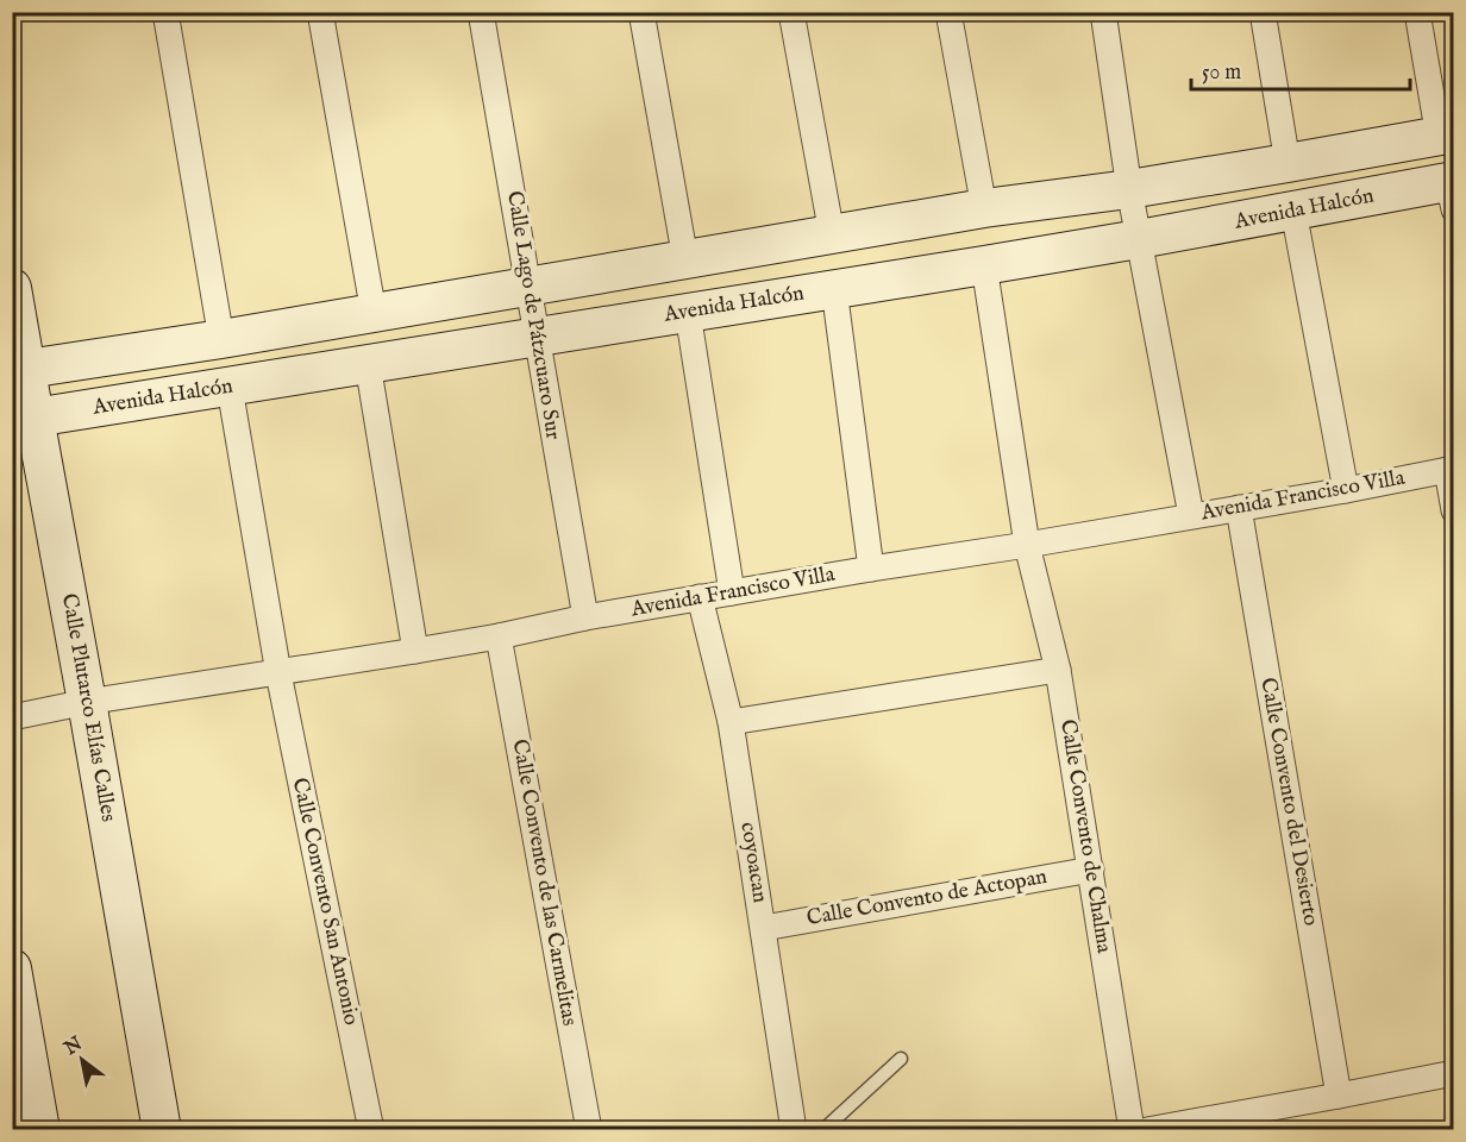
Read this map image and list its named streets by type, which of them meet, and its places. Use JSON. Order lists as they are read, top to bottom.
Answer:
{
  "streets": {
    "street": [
      "Avenida Halcón",
      "Calle Lago de Pátzcuaro Sur",
      "Avenida Francisco Villa",
      "Calle Plutarco Elías Calles",
      "Calle Convento del Desierto",
      "Calle Convento de Chalma",
      "coyoacan",
      "Calle Convento de las Carmelitas",
      "Calle Convento de Actopan",
      "Calle Convento San Antonio"
    ]
  },
  "crossings": [
    ["Avenida Halcón", "Calle Lago de Pátzcuaro Sur"],
    ["Avenida Halcón", "Calle Plutarco Elías Calles"],
    ["Avenida Halcón", "Calle Convento de Chalma"],
    ["Avenida Halcón", "Calle Convento San Antonio"],
    ["Calle Lago de Pátzcuaro Sur", "Avenida Francisco Villa"],
    ["Avenida Francisco Villa", "Calle Plutarco Elías Calles"],
    ["Avenida Francisco Villa", "Calle Convento del Desierto"],
    ["Avenida Francisco Villa", "Calle Convento de Chalma"],
    ["Avenida Francisco Villa", "coyoacan"],
    ["Avenida Francisco Villa", "Calle Convento de las Carmelitas"],
    ["Avenida Francisco Villa", "Calle Convento San Antonio"],
    ["Calle Convento de Chalma", "Calle Convento de Actopan"],
    ["coyoacan", "Calle Convento de Actopan"]
  ],
  "scale_bar": "50 m",
  "north": "top left"
}
